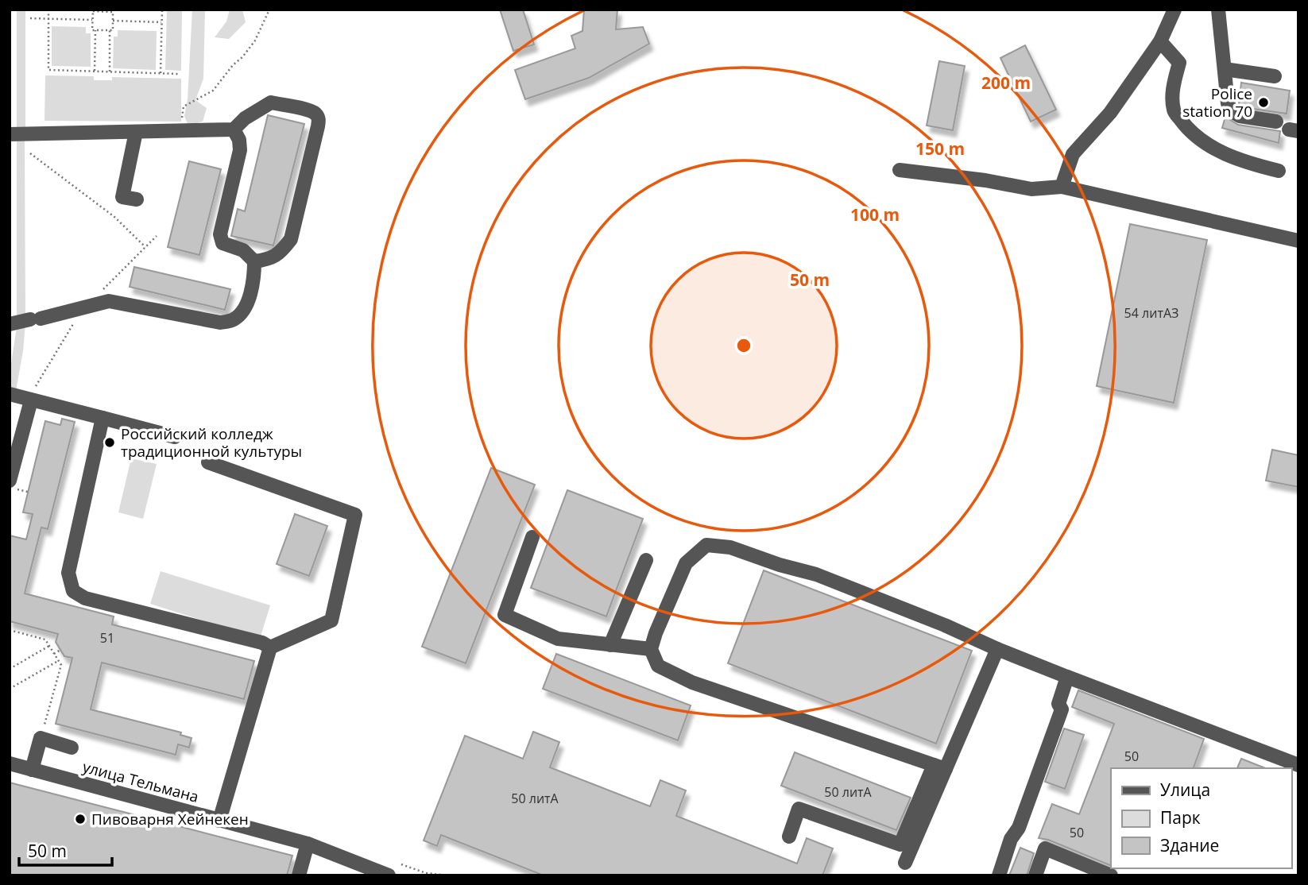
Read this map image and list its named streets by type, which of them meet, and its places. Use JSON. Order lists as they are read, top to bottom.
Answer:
{
  "streets": {
    "street": ["улица Тельмана"]
  },
  "places": ["Police station 70", "Российский колледж традиционной культуры", "Пивоварня Хейнекен"],
  "house_numbers": [
    "54 литАЗ",
    "51",
    "50",
    "50 литА",
    "50 литА",
    "50"
  ],
  "legend": ["Улица", "Парк", "Здание"],
  "scale_bar": "50 m",
  "rings": [
    "200 m",
    "150 m",
    "100 m",
    "50 m"
  ]
}
